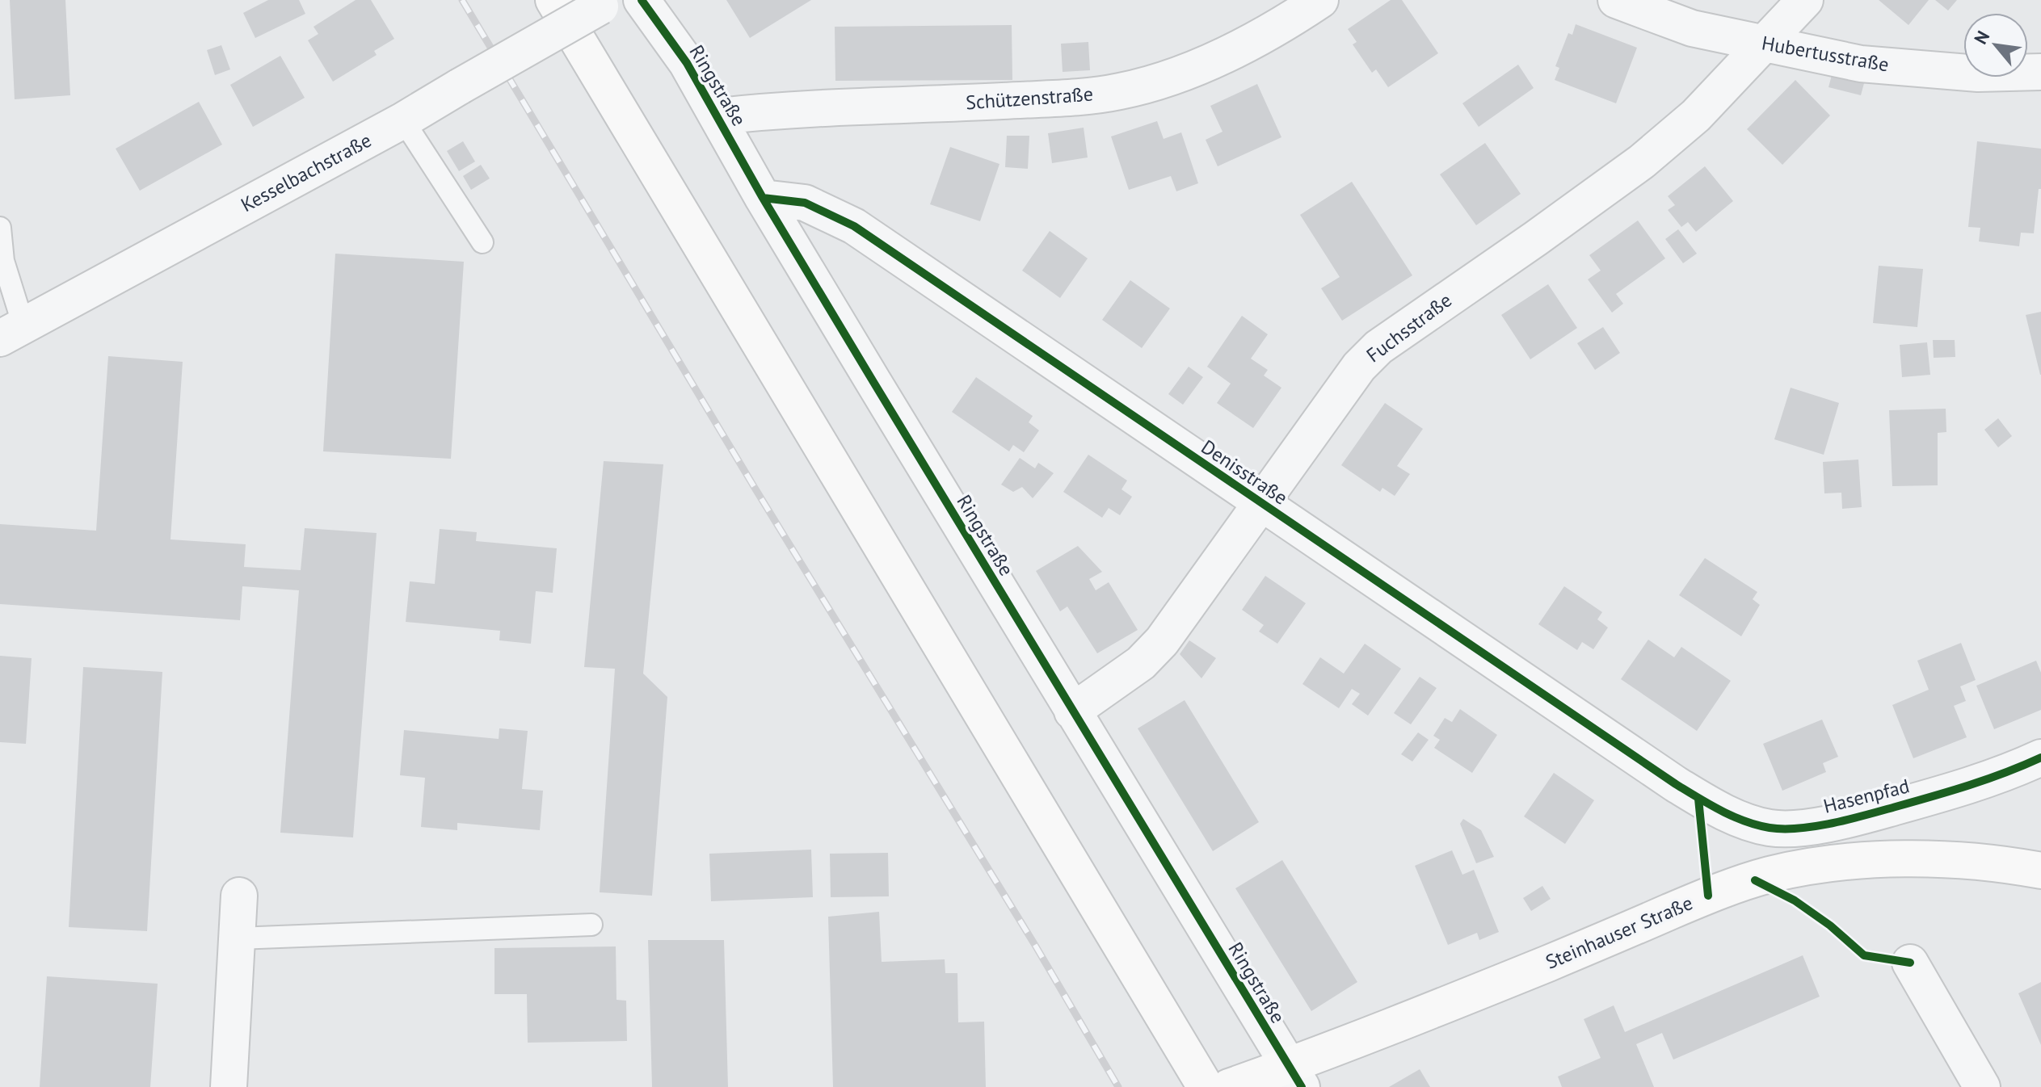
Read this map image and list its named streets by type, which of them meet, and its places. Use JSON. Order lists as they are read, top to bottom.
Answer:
{
  "streets": {
    "main road": ["Steinhauser Straße"],
    "street": [
      "Hubertusstraße",
      "Ringstraße",
      "Schützenstraße",
      "Kesselbachstraße",
      "Fuchsstraße",
      "Denisstraße",
      "Hasenpfad"
    ]
  },
  "crossings": [
    ["Hubertusstraße", "Fuchsstraße"],
    ["Ringstraße", "Schützenstraße"],
    ["Ringstraße", "Fuchsstraße"],
    ["Ringstraße", "Denisstraße"],
    ["Ringstraße", "Steinhauser Straße"],
    ["Fuchsstraße", "Denisstraße"],
    ["Denisstraße", "Hasenpfad"]
  ],
  "north": "top left"
}
